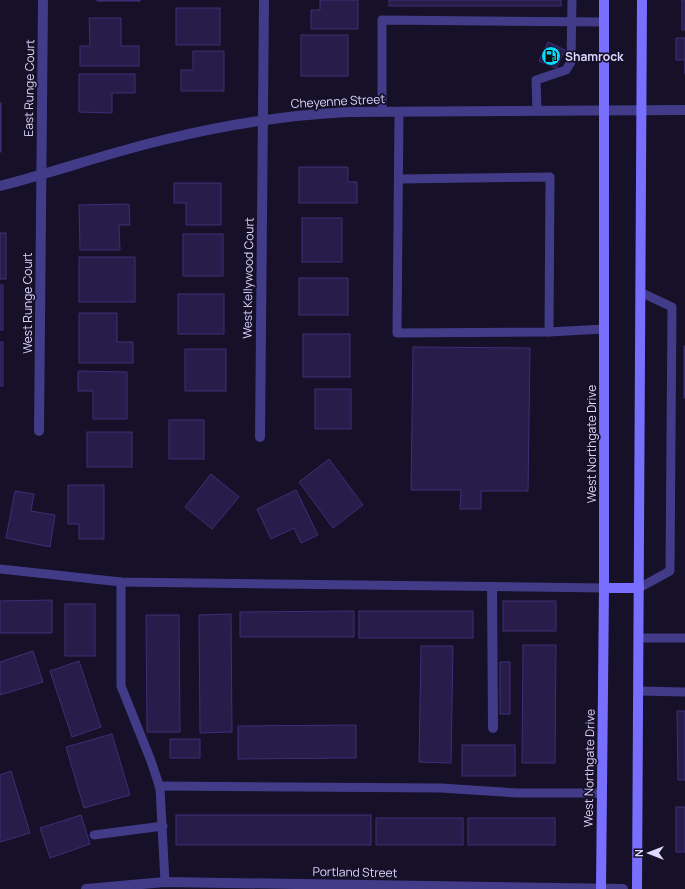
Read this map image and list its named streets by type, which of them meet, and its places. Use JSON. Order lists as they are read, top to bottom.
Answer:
{
  "streets": {
    "main road": ["West Northgate Drive"],
    "street": [
      "East Runge Court",
      "Cheyenne Street",
      "West Kellywood Court",
      "West Runge Court",
      "Portland Street"
    ]
  },
  "crossings": [
    ["East Runge Court", "Cheyenne Street"],
    ["East Runge Court", "West Runge Court"],
    ["Cheyenne Street", "West Kellywood Court"],
    ["Cheyenne Street", "West Runge Court"],
    ["Cheyenne Street", "West Northgate Drive"],
    ["West Northgate Drive", "Portland Street"]
  ],
  "places": {
    "fuel station": ["Shamrock"]
  },
  "north": "left"
}
